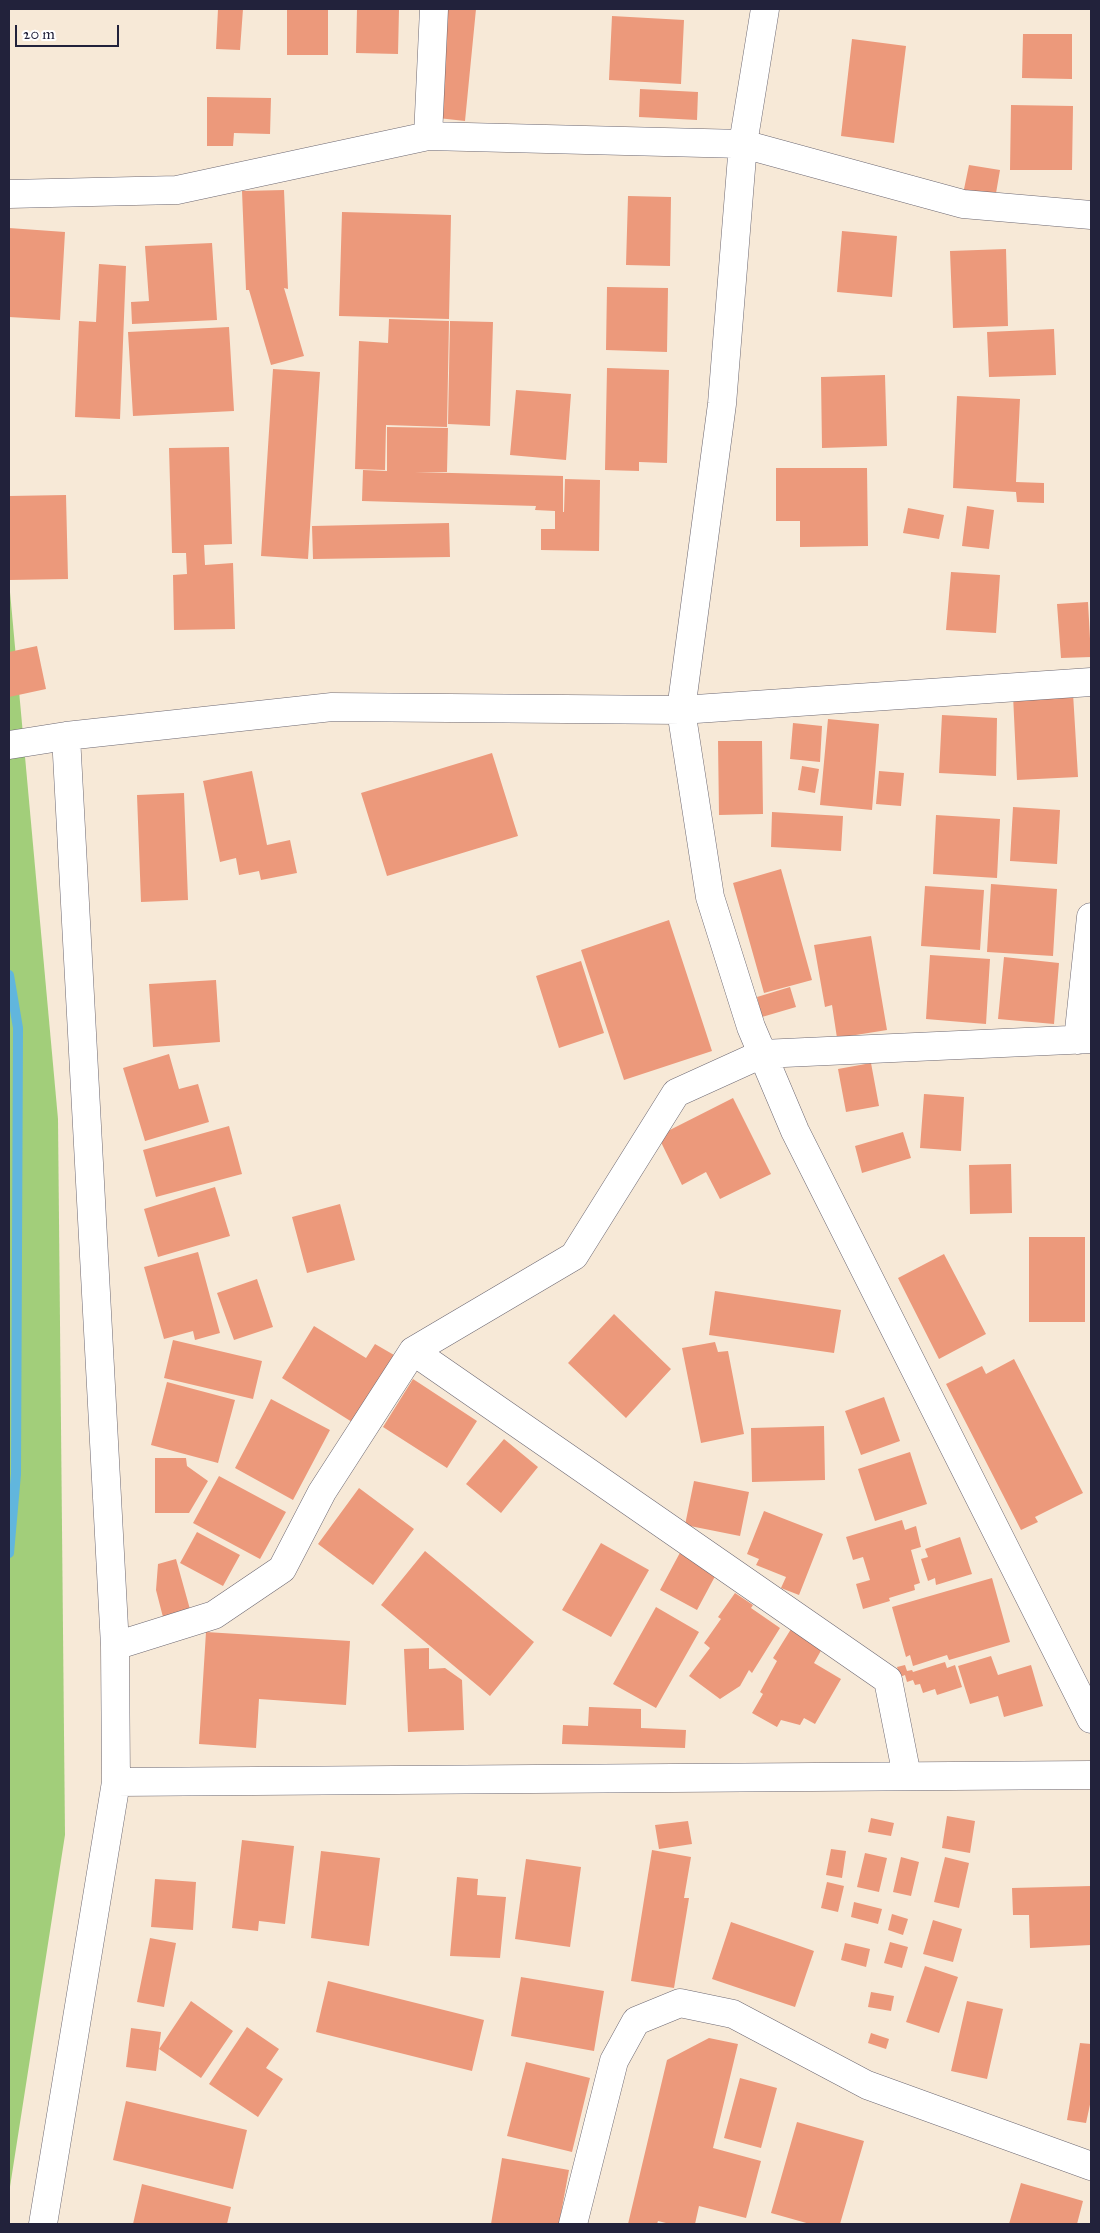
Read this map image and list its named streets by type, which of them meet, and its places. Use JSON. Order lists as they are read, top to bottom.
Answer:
{
  "scale_bar": "20 m"
}
